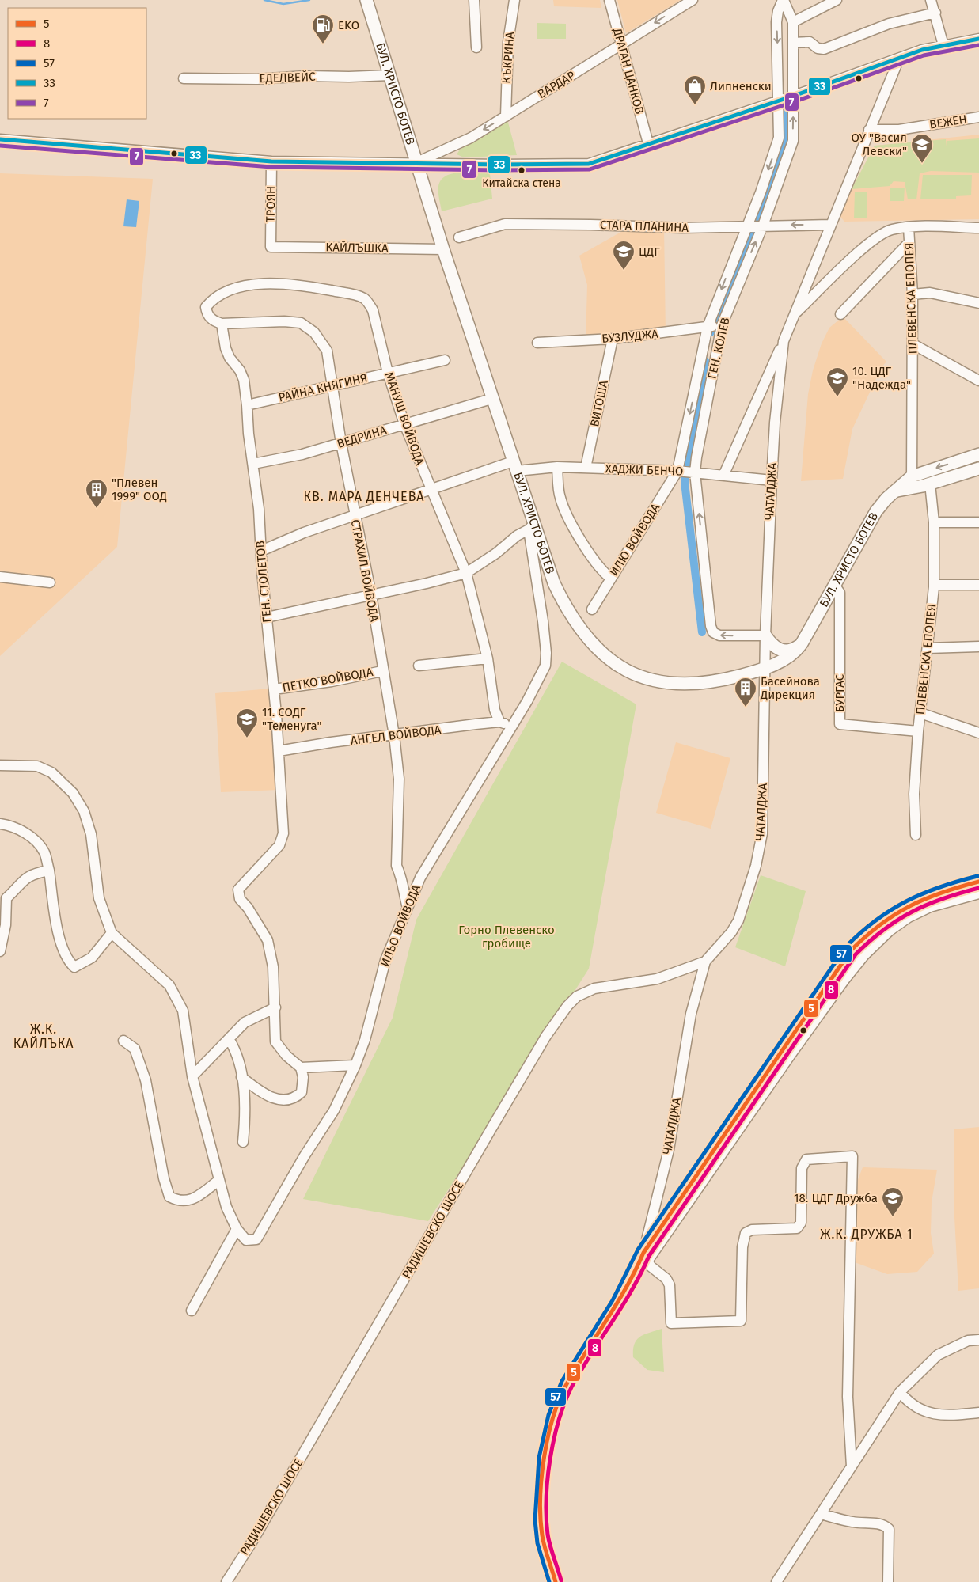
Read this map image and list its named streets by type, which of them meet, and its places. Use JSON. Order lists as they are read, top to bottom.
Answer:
{
  "streets": {
    "main road": ["БУЛ. ХРИСТО БОТЕВ"],
    "street": [
      "КЪКРИНА",
      "ДРАГАН ЦАНКОВ",
      "ЕДЕЛВЕЙС",
      "ВАРДАР",
      "ВЕЖЕН",
      "ТРОЯН",
      "СТАРА ПЛАНИНА",
      "КАЙЛЪШКА",
      "ПЛЕВЕНСКА ЕПОПЕЯ",
      "БУЗЛУДЖА",
      "ГЕН. КОЛЕВ",
      "РАЙНА КНЯГИНЯ",
      "ВИТОША",
      "МАНУШ ВОЙВОДА",
      "ВЕДРИНА",
      "ХАДЖИ БЕНЧО",
      "ЧАТАЛДЖА",
      "ИЛЮ ВОЙВОДА",
      "СТРАХИЛ ВОЙВОДА",
      "ГЕН. СТОЛЕТОВ",
      "ПЕТКО ВОЙВОДА",
      "БУРГАС",
      "АНГЕЛ ВОЙВОДА",
      "ИЛЬО ВОЙВОДА",
      "РАДИШЕВСКО ШОСЕ"
    ]
  },
  "crossings": [
    ["КЪКРИНА", "ВАРДАР"],
    ["ДРАГАН ЦАНКОВ", "ВАРДАР"],
    ["ЕДЕЛВЕЙС", "БУЛ. ХРИСТО БОТЕВ"],
    ["ВАРДАР", "БУЛ. ХРИСТО БОТЕВ"],
    ["БУЛ. ХРИСТО БОТЕВ", "КАЙЛЪШКА"],
    ["БУЛ. ХРИСТО БОТЕВ", "ПЛЕВЕНСКА ЕПОПЕЯ"],
    ["БУЛ. ХРИСТО БОТЕВ", "ВЕДРИНА"],
    ["БУЛ. ХРИСТО БОТЕВ", "ХАДЖИ БЕНЧО"],
    ["БУЛ. ХРИСТО БОТЕВ", "ЧАТАЛДЖА"],
    ["БУЛ. ХРИСТО БОТЕВ", "БУРГАС"],
    ["БУЛ. ХРИСТО БОТЕВ", "ИЛЬО ВОЙВОДА"],
    ["ВЕЖЕН", "ЧАТАЛДЖА"],
    ["ТРОЯН", "КАЙЛЪШКА"],
    ["СТАРА ПЛАНИНА", "ГЕН. КОЛЕВ"],
    ["СТАРА ПЛАНИНА", "ЧАТАЛДЖА"],
    ["ПЛЕВЕНСКА ЕПОПЕЯ", "БУРГАС"],
    ["БУЗЛУДЖА", "ГЕН. КОЛЕВ"],
    ["БУЗЛУДЖА", "ВИТОША"],
    ["ГЕН. КОЛЕВ", "ХАДЖИ БЕНЧО"],
    ["ГЕН. КОЛЕВ", "ЧАТАЛДЖА"],
    ["ГЕН. КОЛЕВ", "ИЛЮ ВОЙВОДА"],
    ["РАЙНА КНЯГИНЯ", "МАНУШ ВОЙВОДА"],
    ["РАЙНА КНЯГИНЯ", "СТРАХИЛ ВОЙВОДА"],
    ["РАЙНА КНЯГИНЯ", "ГЕН. СТОЛЕТОВ"],
    ["ВИТОША", "ХАДЖИ БЕНЧО"],
    ["МАНУШ ВОЙВОДА", "ВЕДРИНА"],
    ["МАНУШ ВОЙВОДА", "ХАДЖИ БЕНЧО"],
    ["МАНУШ ВОЙВОДА", "СТРАХИЛ ВОЙВОДА"],
    ["МАНУШ ВОЙВОДА", "ГЕН. СТОЛЕТОВ"],
    ["МАНУШ ВОЙВОДА", "АНГЕЛ ВОЙВОДА"],
    ["ВЕДРИНА", "СТРАХИЛ ВОЙВОДА"],
    ["ВЕДРИНА", "ГЕН. СТОЛЕТОВ"],
    ["ХАДЖИ БЕНЧО", "ЧАТАЛДЖА"],
    ["ХАДЖИ БЕНЧО", "ИЛЮ ВОЙВОДА"],
    ["ХАДЖИ БЕНЧО", "СТРАХИЛ ВОЙВОДА"],
    ["ХАДЖИ БЕНЧО", "ГЕН. СТОЛЕТОВ"],
    ["ЧАТАЛДЖА", "РАДИШЕВСКО ШОСЕ"],
    ["СТРАХИЛ ВОЙВОДА", "ГЕН. СТОЛЕТОВ"],
    ["СТРАХИЛ ВОЙВОДА", "ПЕТКО ВОЙВОДА"],
    ["СТРАХИЛ ВОЙВОДА", "АНГЕЛ ВОЙВОДА"],
    ["СТРАХИЛ ВОЙВОДА", "ИЛЬО ВОЙВОДА"],
    ["ГЕН. СТОЛЕТОВ", "ПЕТКО ВОЙВОДА"],
    ["ГЕН. СТОЛЕТОВ", "АНГЕЛ ВОЙВОДА"],
    ["АНГЕЛ ВОЙВОДА", "ИЛЬО ВОЙВОДА"]
  ],
  "one_way": ["ВАРДАР"],
  "districts": ["КВ. МАРА ДЕНЧЕВА", "Ж.К. КАЙЛЪКА", "Ж.К. ДРУЖБА 1"],
  "parks": ["Горно Плевенско гробище"],
  "places": {
    "fuel station": ["EKO"],
    "shop": ["Липненски"],
    "school or university": [
      "ОУ \"Васил Левски\"",
      "ЦДГ",
      "10. ЦДГ \"Надежда\"",
      "11. СОДГ \"Теменуга\"",
      "18. ЦДГ Дружба"
    ],
    "other": ["Китайска стена"],
    "building": ["\"Плевен 1999\" ООД", "Басейнова Дирекция"]
  },
  "lines": [
    "transit line 33",
    "transit line 7",
    "transit line 57",
    "transit line 5",
    "transit line 8"
  ],
  "legend": [
    "5",
    "8",
    "57",
    "33",
    "7"
  ]
}
